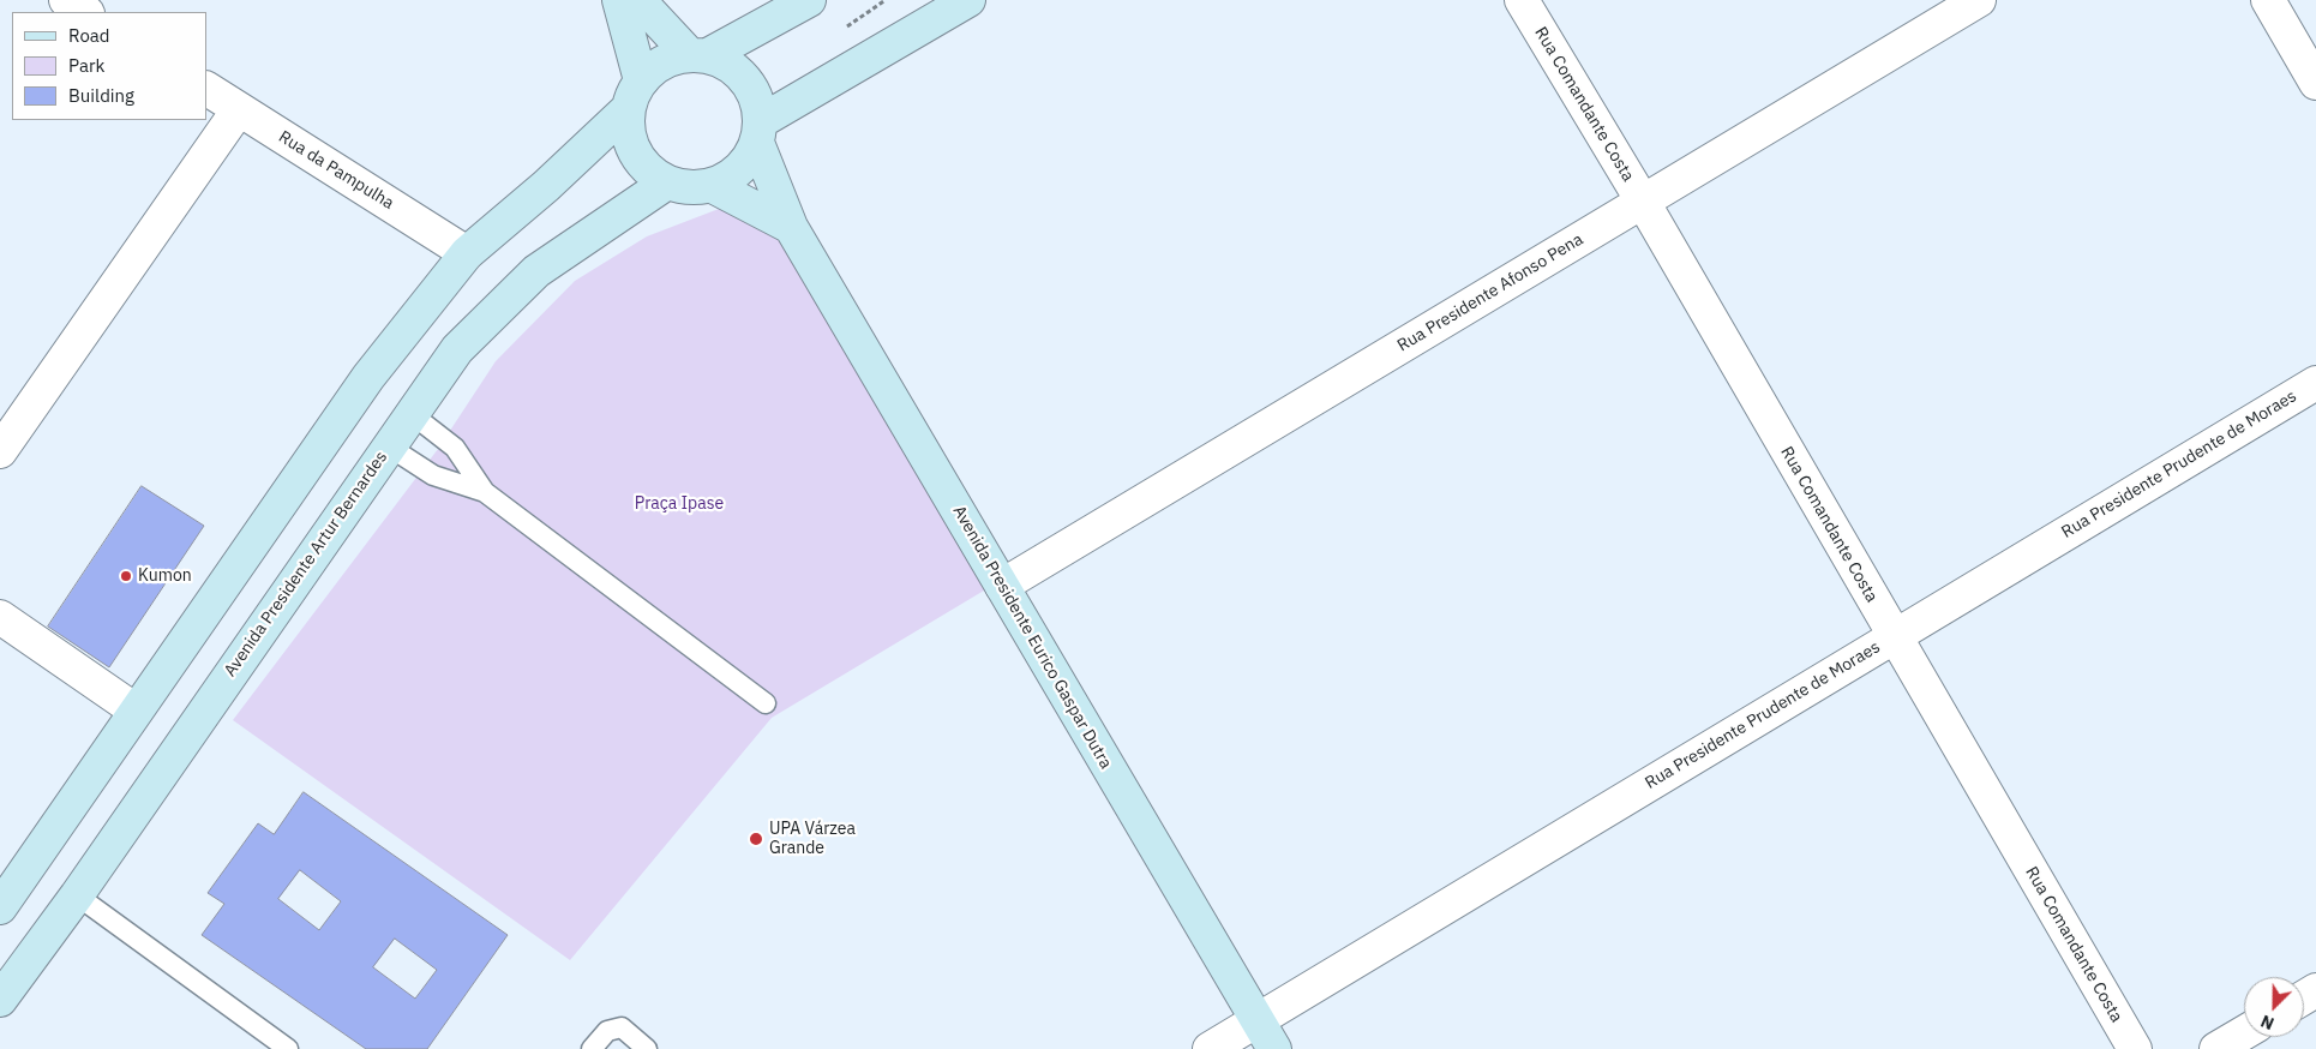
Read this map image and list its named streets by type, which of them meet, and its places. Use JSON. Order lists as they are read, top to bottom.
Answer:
{
  "streets": {
    "main road": ["Avenida Presidente Artur Bernardes", "Avenida Presidente Eurico Gaspar Dutra"],
    "street": [
      "Rua Comandante Costa",
      "Rua da Pampulha",
      "Rua Presidente Afonso Pena",
      "Rua Presidente Prudente de Moraes"
    ]
  },
  "crossings": [
    ["Rua Comandante Costa", "Rua Presidente Afonso Pena"],
    ["Rua Comandante Costa", "Rua Presidente Prudente de Moraes"],
    ["Rua Presidente Afonso Pena", "Avenida Presidente Eurico Gaspar Dutra"],
    ["Rua Presidente Prudente de Moraes", "Avenida Presidente Eurico Gaspar Dutra"],
    ["Avenida Presidente Artur Bernardes", "Avenida Presidente Eurico Gaspar Dutra"]
  ],
  "parks": ["Praça Ipase"],
  "places": ["Kumon", "UPA Várzea Grande"],
  "legend": ["Road", "Park", "Building"],
  "north": "bottom left"
}
